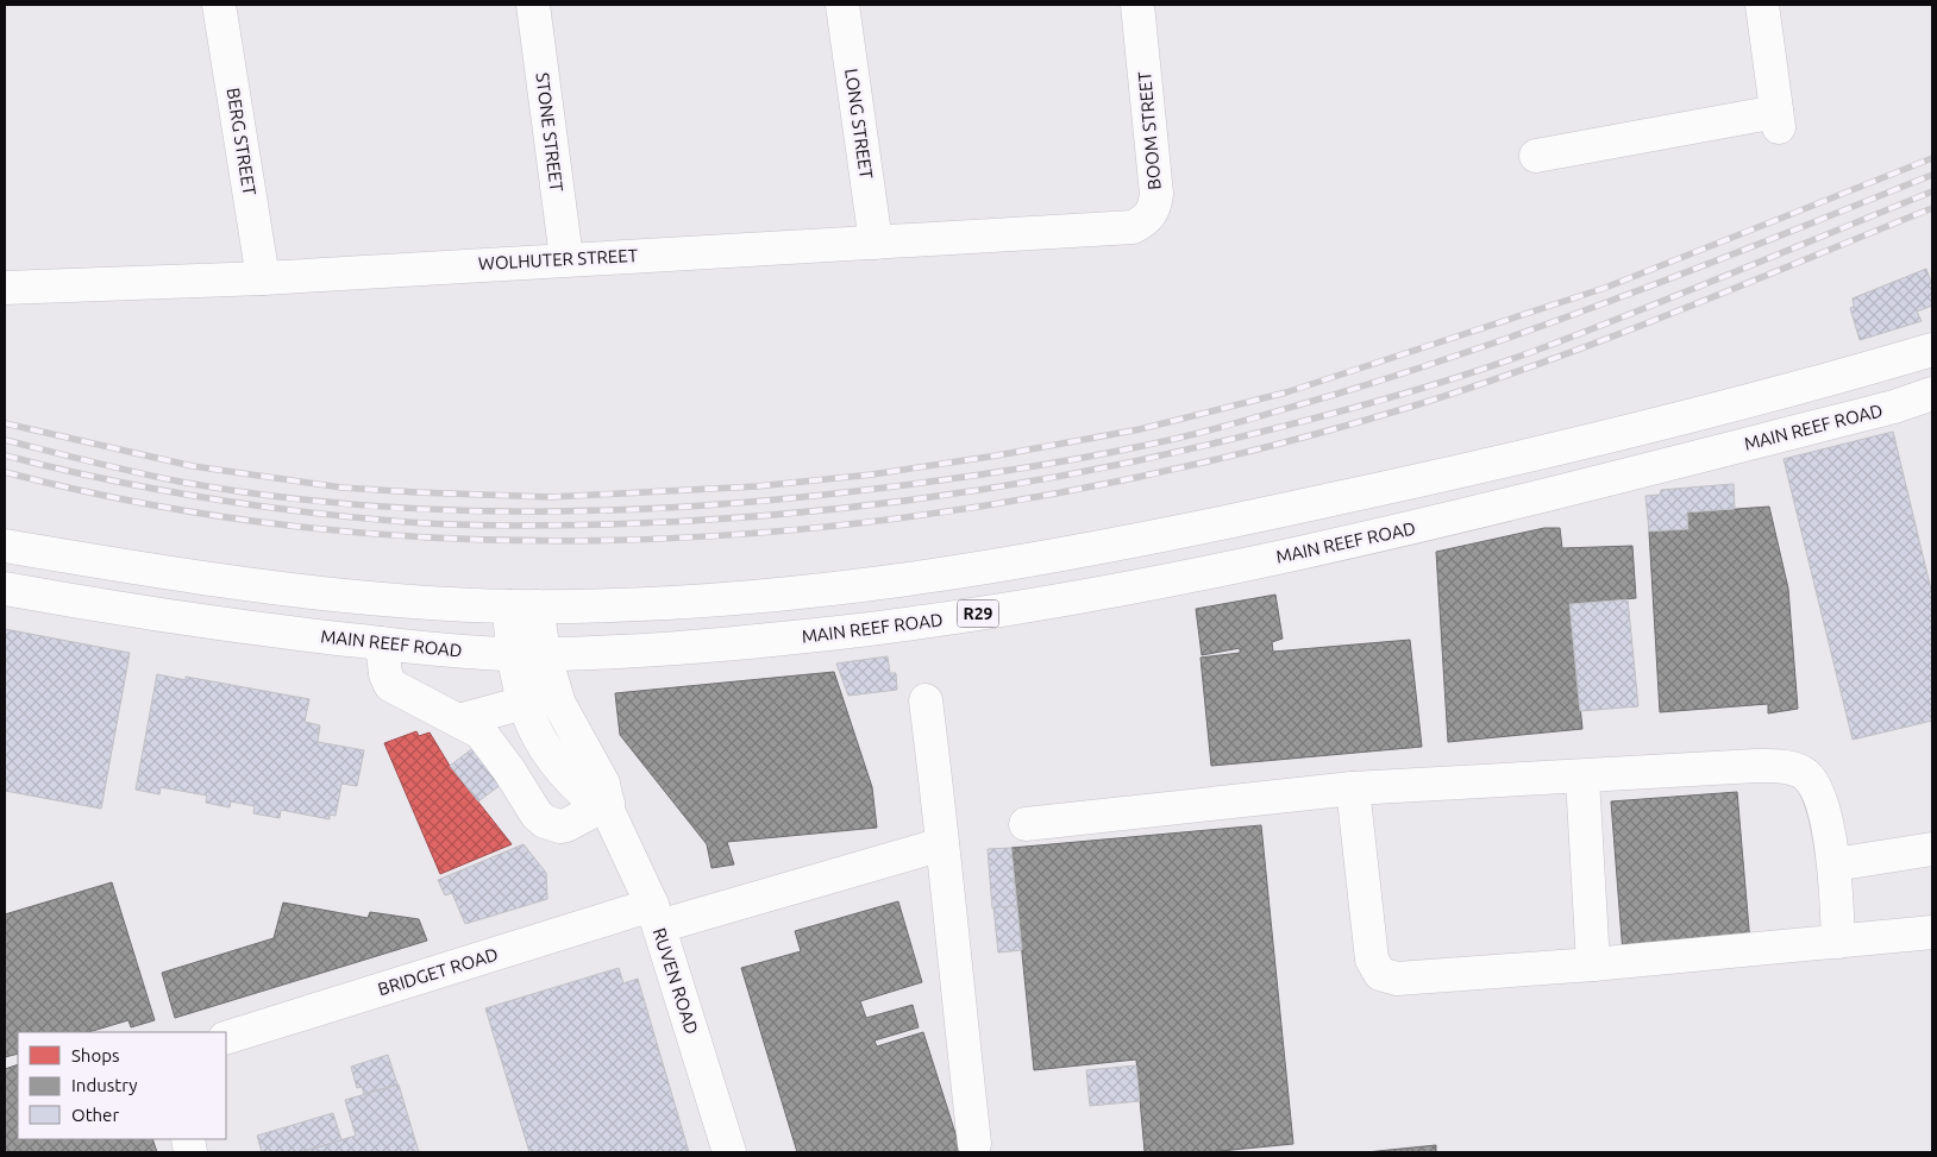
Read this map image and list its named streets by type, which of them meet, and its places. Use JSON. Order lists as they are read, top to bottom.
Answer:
{
  "streets": {
    "main road": [
      "LONG STREET",
      "BOOM STREET",
      "STONE STREET",
      "BERG STREET",
      "WOLHUTER STREET",
      "MAIN REEF ROAD",
      "R29",
      "BRIDGET ROAD",
      "RUVEN ROAD"
    ]
  },
  "crossings": [
    ["LONG STREET", "WOLHUTER STREET"],
    ["BOOM STREET", "WOLHUTER STREET"],
    ["STONE STREET", "WOLHUTER STREET"],
    ["BERG STREET", "WOLHUTER STREET"],
    ["MAIN REEF ROAD", "RUVEN ROAD"],
    ["BRIDGET ROAD", "RUVEN ROAD"]
  ],
  "legend": ["Shops", "Industry", "Other"]
}
